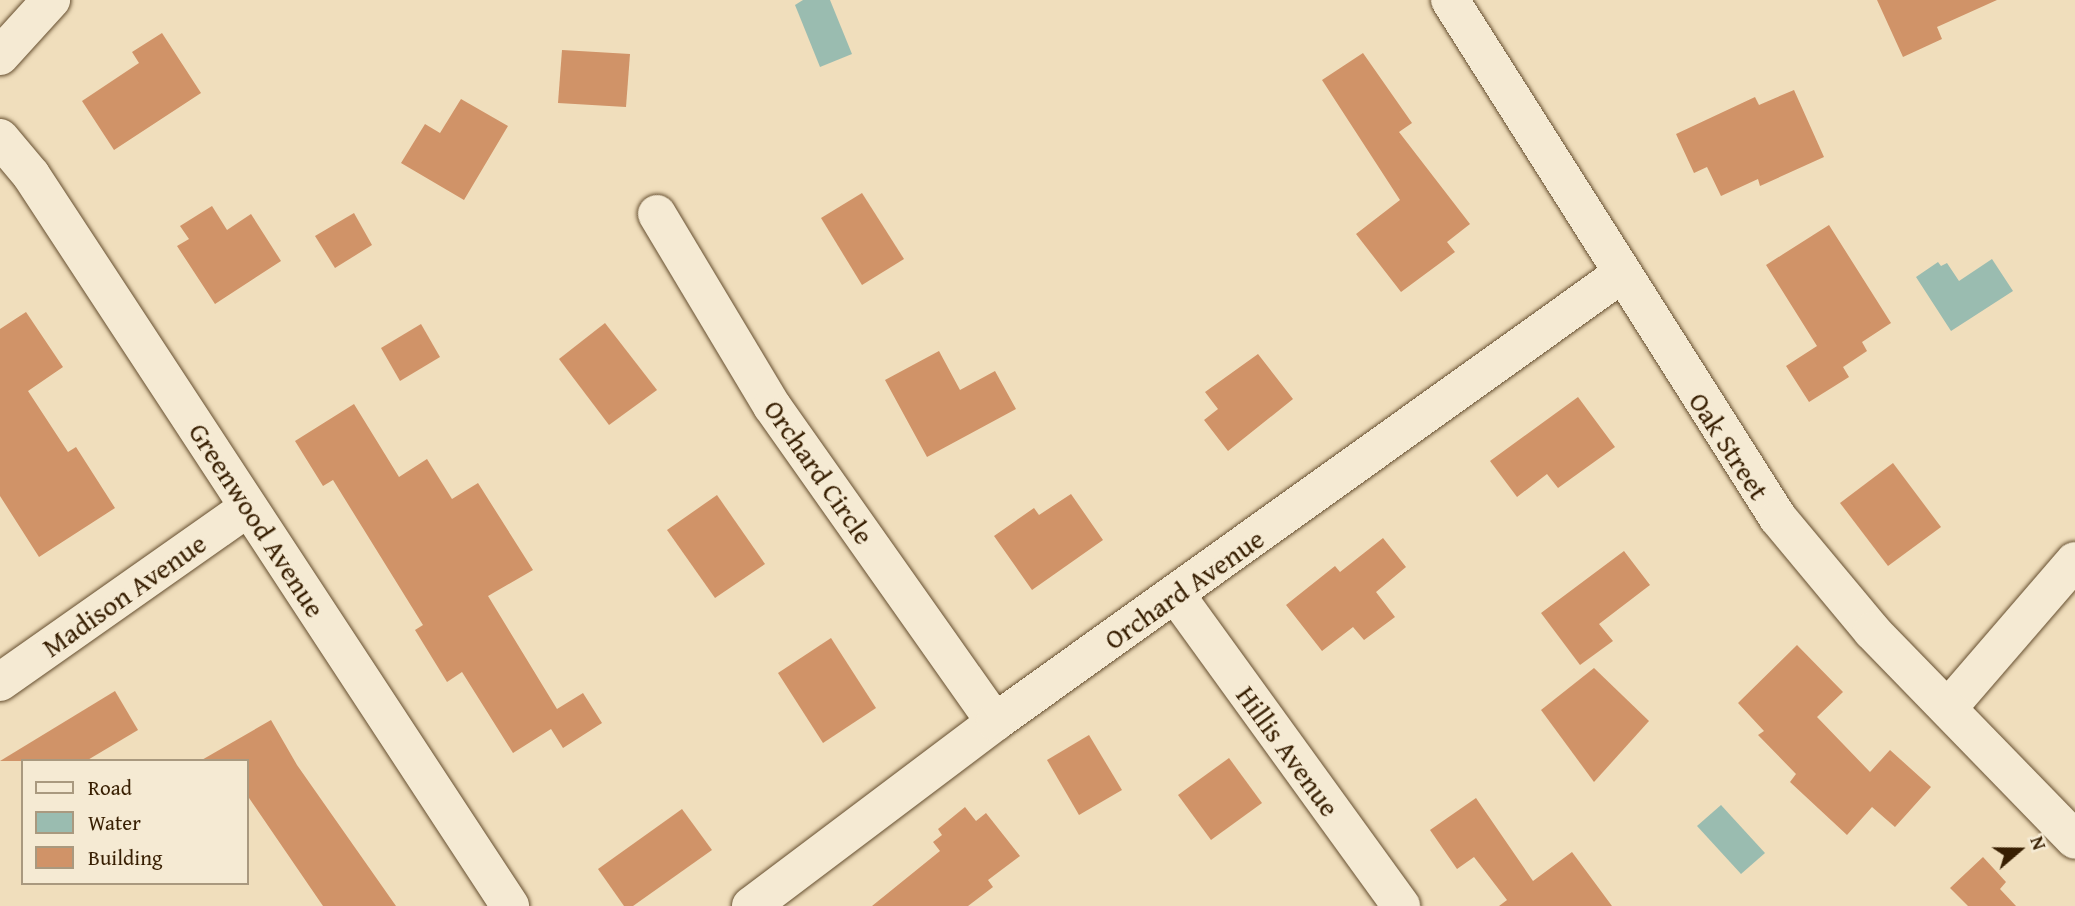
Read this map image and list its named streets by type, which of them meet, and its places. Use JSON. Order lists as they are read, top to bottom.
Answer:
{
  "streets": {
    "street": [
      "Oak Street",
      "Orchard Circle",
      "Greenwood Avenue",
      "Orchard Avenue",
      "Madison Avenue",
      "Hillis Avenue"
    ]
  },
  "crossings": [
    ["Oak Street", "Orchard Avenue"],
    ["Orchard Circle", "Orchard Avenue"],
    ["Greenwood Avenue", "Madison Avenue"],
    ["Orchard Avenue", "Hillis Avenue"]
  ],
  "legend": ["Road", "Water", "Building"],
  "north": "right"
}
